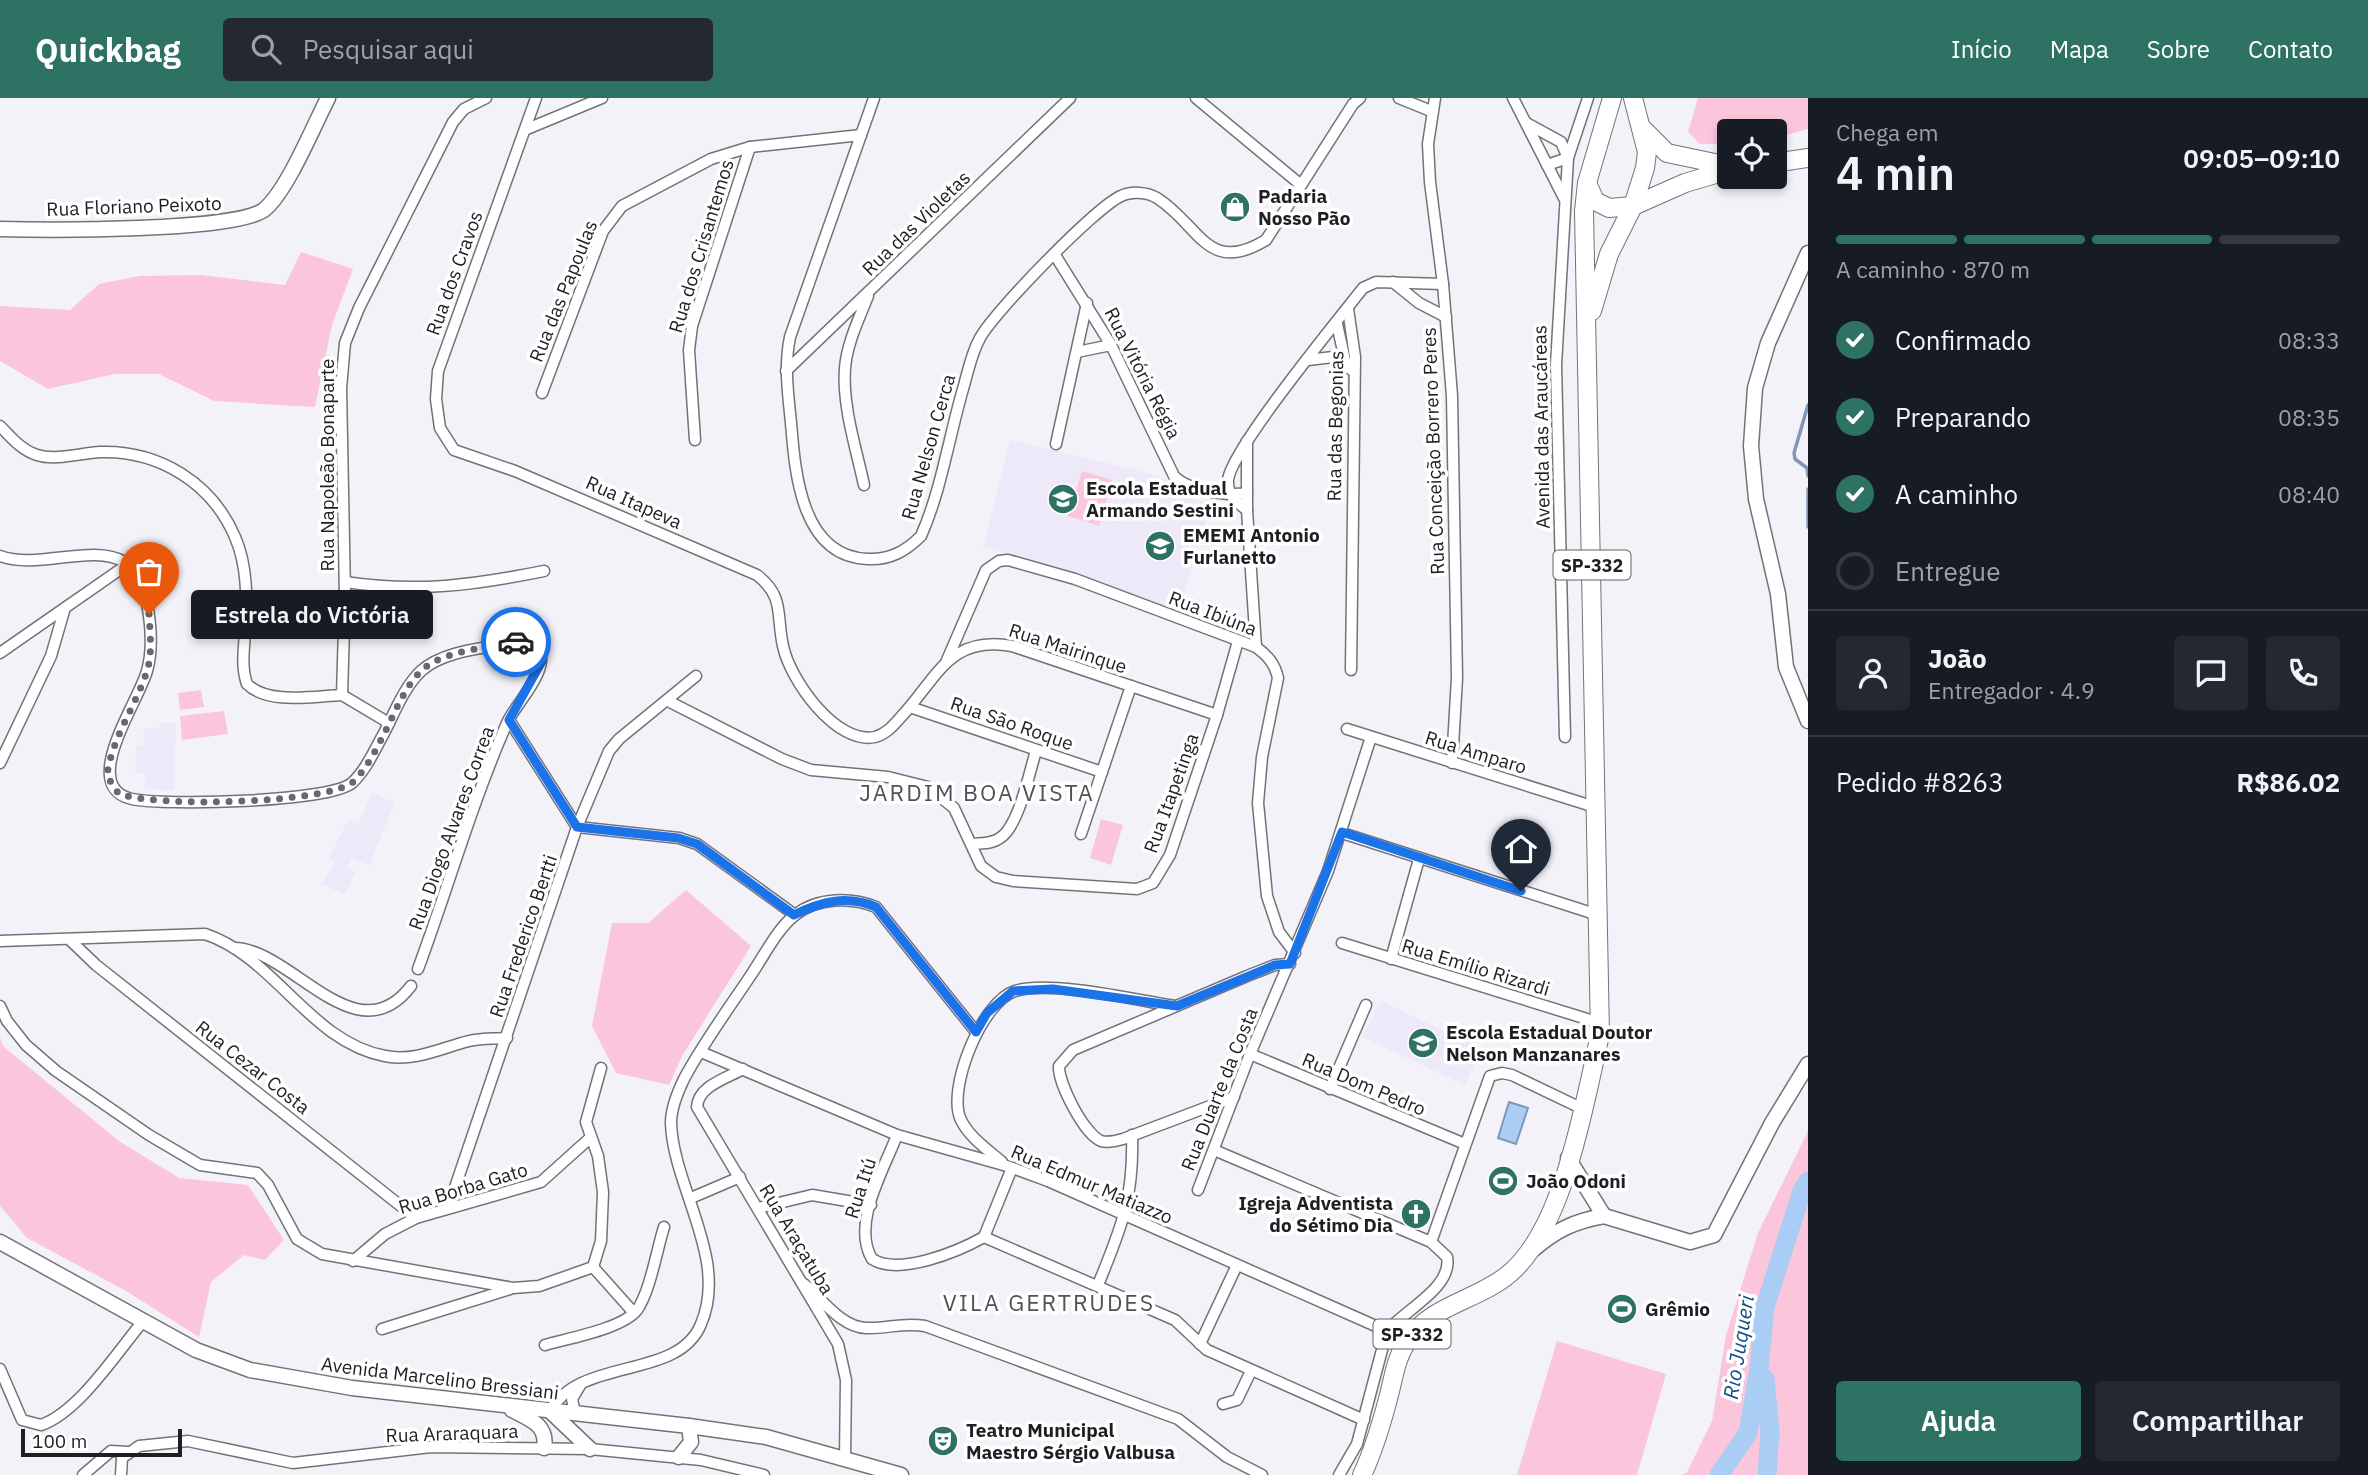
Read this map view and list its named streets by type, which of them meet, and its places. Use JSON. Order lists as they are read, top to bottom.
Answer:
{
  "streets": {
    "main road": ["SP-332"],
    "street": [
      "Rua Floriano Peixoto",
      "Rua das Violetas",
      "Rua dos Crisantemos",
      "Rua dos Cravos",
      "Rua das Papoulas",
      "Rua Vitória Régia",
      "Rua das Begonias",
      "Avenida das Araucáreas",
      "Rua Nelson Cerca",
      "Rua Conceição Borrero Peres",
      "Rua Napoleão Bonaparte",
      "Rua Itapeva",
      "Rua Ibiúna",
      "Rua Mairinque",
      "Rua São Roque",
      "Rua Amparo",
      "Rua Itapetinga",
      "Rua Diogo Alvares Correa",
      "Rua Frederico Bertti",
      "Rua Emílio Rizardi",
      "Rua Cezar Costa",
      "Rua Dom Pedro",
      "Rua Duarte da Costa",
      "Rua Edmur Matiazzo",
      "Rua Borba Gato",
      "Rua Itú",
      "Rua Araçatuba",
      "Avenida Marcelino Bressiani",
      "Rua Araraquara"
    ]
  },
  "crossings": [
    ["Rua das Violetas", "Rua Nelson Cerca"],
    ["Rua dos Crisantemos", "Rua das Papoulas"],
    ["Rua dos Cravos", "Rua Itapeva"],
    ["Rua das Papoulas", "Rua Nelson Cerca"],
    ["Rua Vitória Régia", "Rua Nelson Cerca"],
    ["Rua Conceição Borrero Peres", "Rua Amparo"],
    ["Rua Itapeva", "Rua Mairinque"],
    ["SP-332", "Rua Amparo"],
    ["SP-332", "Rua Emílio Rizardi"],
    ["Rua Ibiúna", "Rua Mairinque"],
    ["Rua Ibiúna", "Rua Itapetinga"],
    ["Rua Ibiúna", "Rua Duarte da Costa"],
    ["Rua Mairinque", "Rua São Roque"],
    ["Rua Mairinque", "Rua Itapetinga"],
    ["Rua Amparo", "Rua Duarte da Costa"],
    ["Rua Itapetinga", "Rua Frederico Bertti"],
    ["Rua Frederico Bertti", "Rua Cezar Costa"],
    ["Rua Cezar Costa", "Rua Borba Gato"],
    ["Rua Dom Pedro", "Rua Duarte da Costa"],
    ["Rua Edmur Matiazzo", "Rua Itú"],
    ["Rua Edmur Matiazzo", "Rua Araçatuba"],
    ["Rua Araçatuba", "Avenida Marcelino Bressiani"]
  ],
  "districts": ["JARDIM BOA VISTA", "VILA GERTRUDES"],
  "water": ["Rio Juqueri"],
  "places": {
    "shop": ["Padaria Nosso Pão"],
    "school or university": ["Escola Estadual Armando Sestini", "EMEMI Antonio Furlanetto", "Escola Estadual Doutor Nelson Manzanares"],
    "other": ["Estrela do Victória"],
    "sports": ["João Odoni", "Grêmio"],
    "church": ["Igreja Adventista do Sétimo Dia"],
    "theatre": ["Teatro Municipal Maestro Sérgio Valbusa"]
  },
  "scale_bar": "100 m",
  "page": {
    "header": "Quickbag",
    "search": "Pesquisar aqui",
    "nav": [
      "Início",
      "Mapa",
      "Sobre",
      "Contato"
    ],
    "heading": ["4 min", "Chega em", "09:05–09:10"],
    "panel": [
      "João",
      "Entregador · 4.9",
      "Pedido #8263",
      "R$86.02"
    ],
    "bar": "A caminho · 870 m",
    "list": [
      ["Confirmado", "08:33"],
      ["Preparando", "08:35"],
      ["A caminho", "08:40"],
      "Entregue"
    ],
    "bubble": "Estrela do Victória",
    "buttons": ["Ajuda", "Compartilhar"],
    "scale": "100 m"
  }
}
